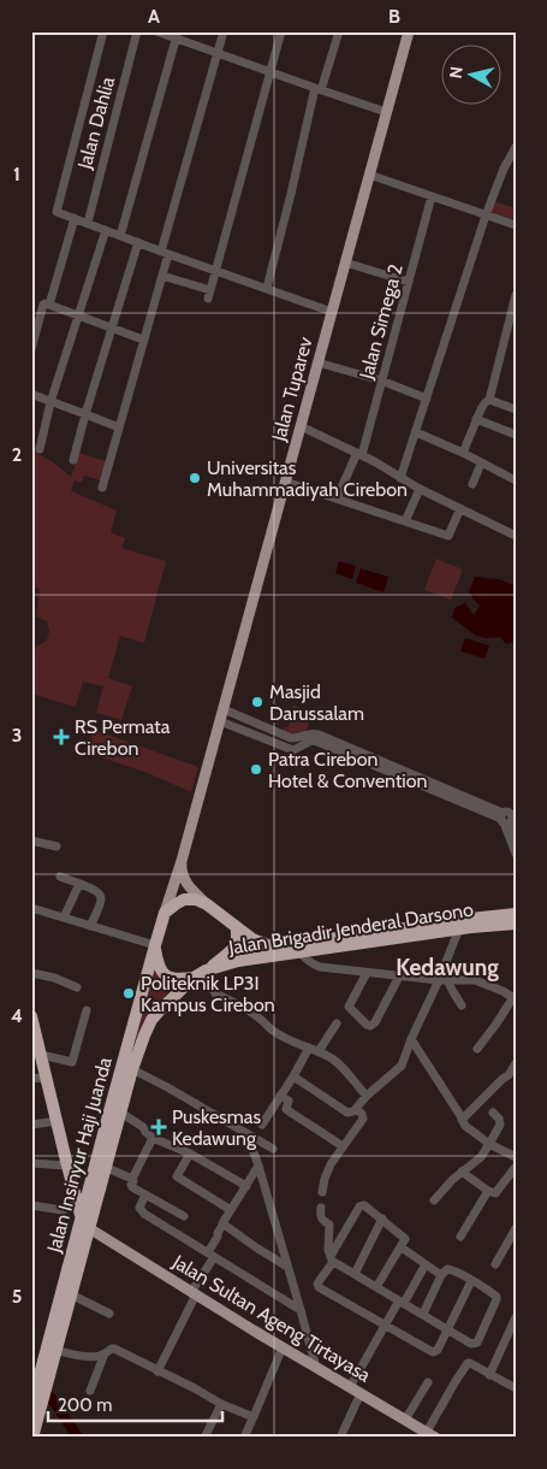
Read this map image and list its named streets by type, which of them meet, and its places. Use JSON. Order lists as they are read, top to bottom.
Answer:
{
  "streets": {
    "highway": ["Jalan Brigadir Jenderal Darsono", "Jalan Insinyur Haji Juanda"],
    "main road": ["Jalan Tuparev", "Jalan Sultan Ageng Tirtayasa"],
    "street": ["Jalan Dahlia", "Jalan Simega 2"]
  },
  "crossings": [
    ["Jalan Tuparev", "Jalan Brigadir Jenderal Darsono"],
    ["Jalan Tuparev", "Jalan Insinyur Haji Juanda"],
    ["Jalan Brigadir Jenderal Darsono", "Jalan Insinyur Haji Juanda"],
    ["Jalan Insinyur Haji Juanda", "Jalan Sultan Ageng Tirtayasa"]
  ],
  "districts": ["Kedawung"],
  "places": {
    "other": [
      "Universitas Muhammadiyah Cirebon",
      "Masjid Darussalam",
      "Patra Cirebon Hotel & Convention",
      "Politeknik LP3I Kampus Cirebon"
    ],
    "health": ["RS Permata Cirebon", "Puskesmas Kedawung"]
  },
  "scale_bar": "200 m",
  "north": "left",
  "grid": {
    "columns": ["A", "B"],
    "rows": [
      "1",
      "2",
      "3",
      "4",
      "5"
    ]
  }
}
